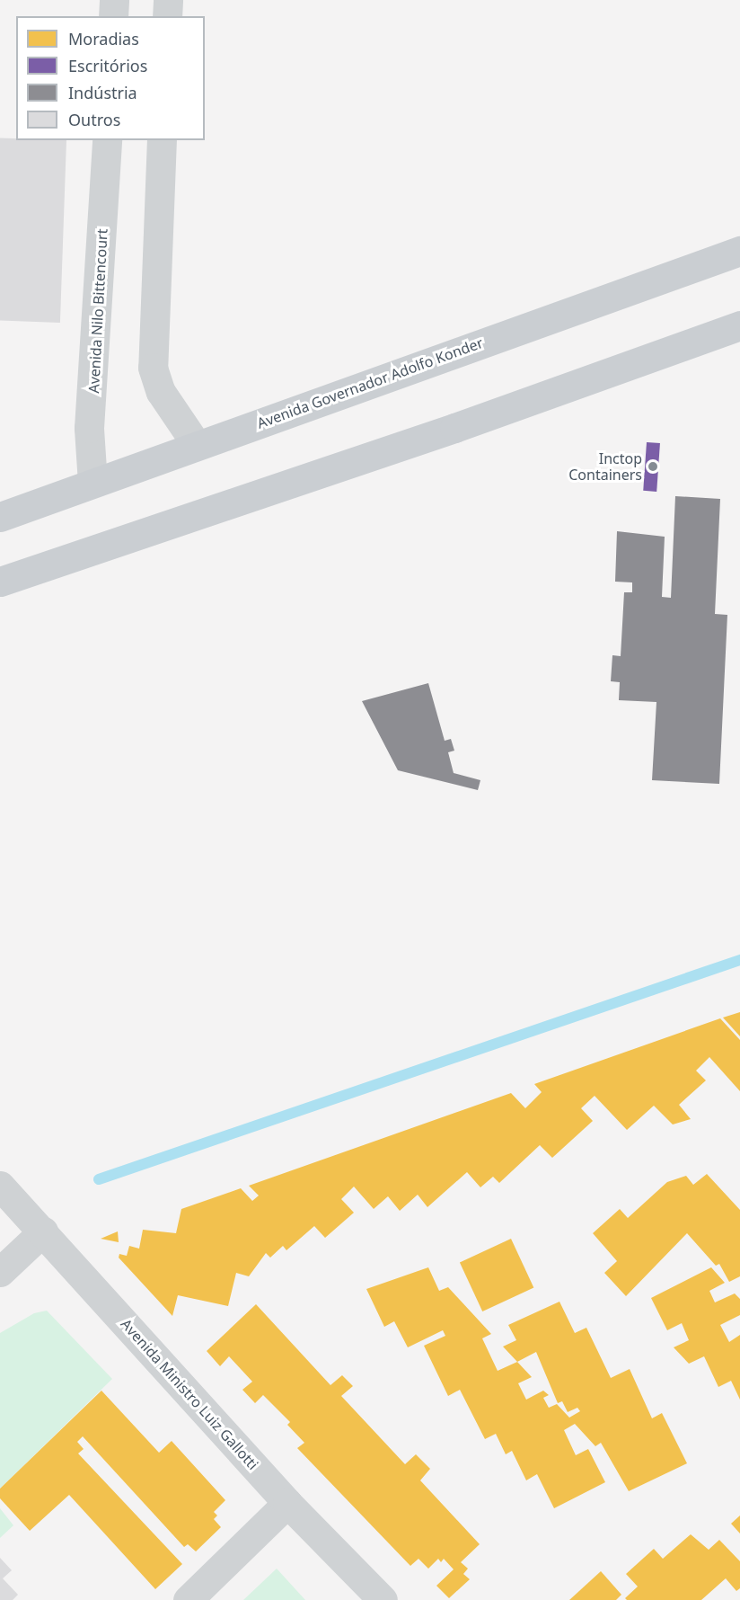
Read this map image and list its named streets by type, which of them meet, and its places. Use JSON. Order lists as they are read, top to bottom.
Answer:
{
  "streets": {
    "main road": ["Avenida Governador Adolfo Konder"],
    "street": ["Avenida Nilo Bittencourt", "Avenida Ministro Luiz Gallotti"]
  },
  "crossings": [
    ["Avenida Nilo Bittencourt", "Avenida Governador Adolfo Konder"]
  ],
  "places": ["Inctop Containers"],
  "legend": [
    "Moradias",
    "Escritórios",
    "Indústria",
    "Outros"
  ]
}
